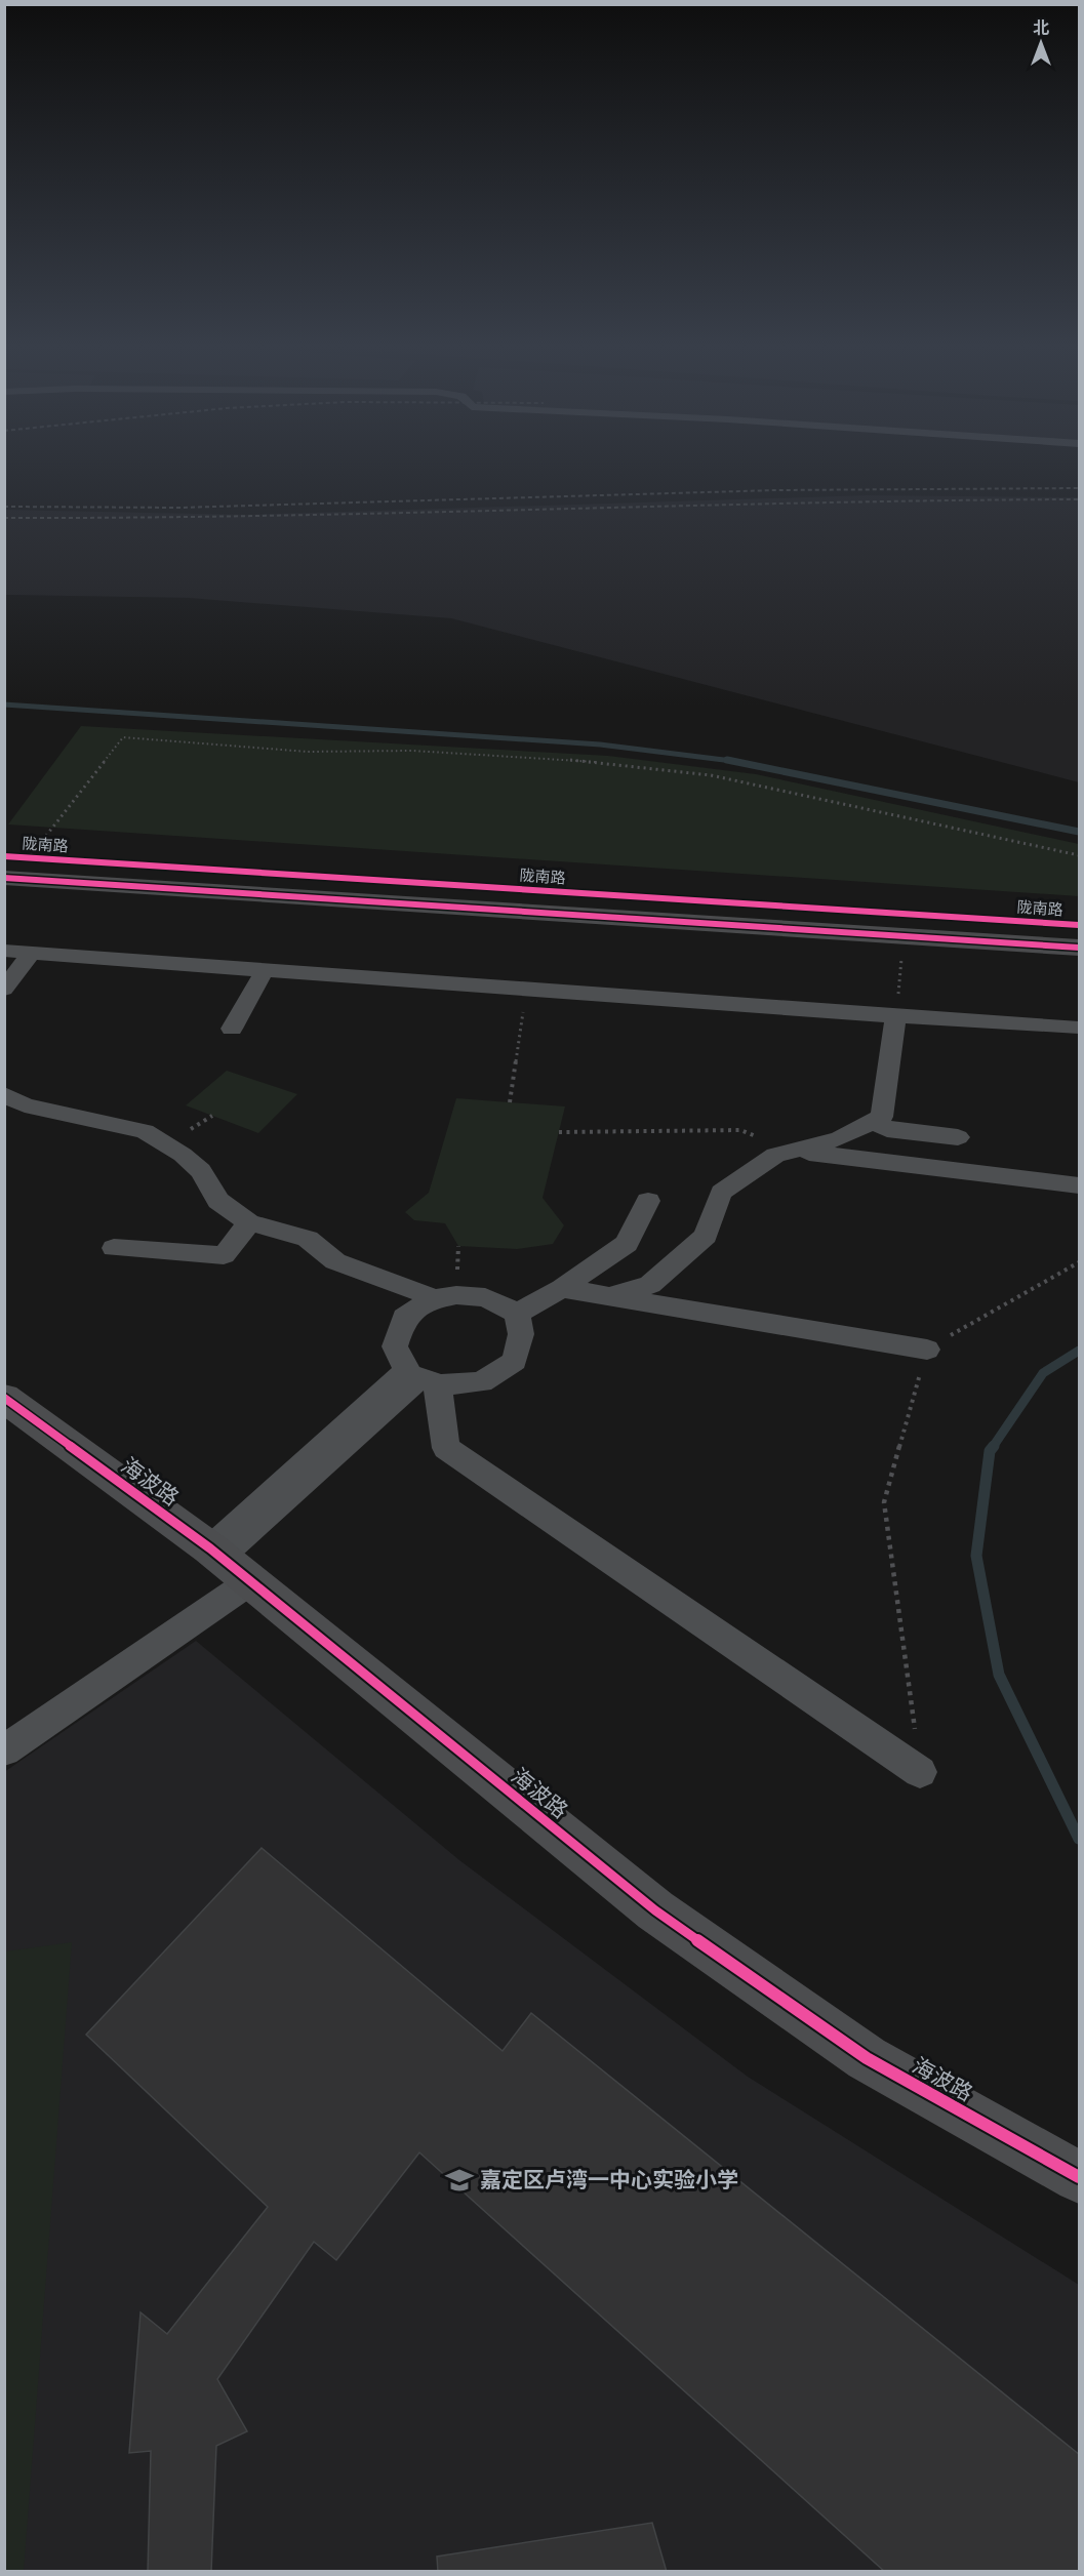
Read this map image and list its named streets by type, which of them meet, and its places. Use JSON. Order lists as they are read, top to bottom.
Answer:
{
  "streets": {
    "main road": ["陇南路"],
    "street": ["海波路"]
  },
  "places": {
    "school or university": ["嘉定区卢湾一中心实验小学"]
  },
  "north": "top"
}
